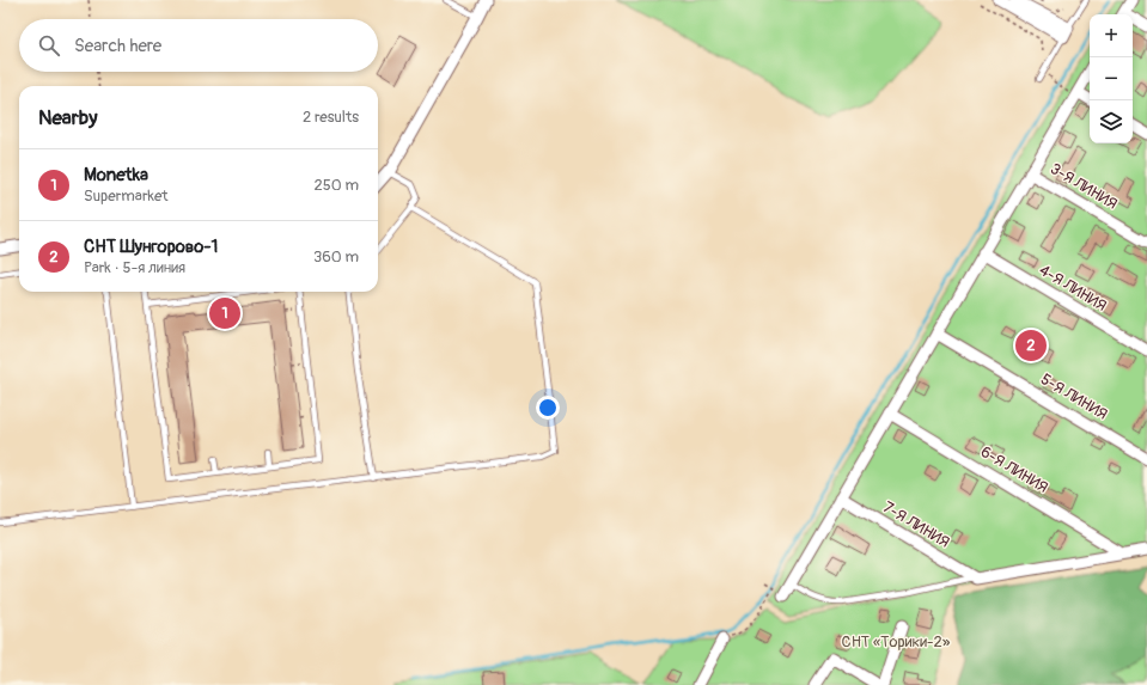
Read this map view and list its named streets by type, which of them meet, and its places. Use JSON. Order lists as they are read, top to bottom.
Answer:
{
  "streets": {
    "street": [
      "3-Я ЛИНИЯ",
      "4-Я ЛИНИЯ",
      "5-Я ЛИНИЯ",
      "6-Я ЛИНИЯ",
      "7-Я ЛИНИЯ"
    ]
  },
  "parks": ["СНТ «Торики-2»"],
  "page": {
    "map_buttons": ["+", "−"],
    "search": "Search here",
    "heading": ["Nearby", "2 results"],
    "list": [
      {
        "mark": "1",
        "name": "Monetka",
        "note": "Supermarket",
        "value": "250 m"
      },
      {
        "mark": "2",
        "name": "СНТ Шунгорово-1",
        "note": "Park · 5-я линия",
        "value": "360 m"
      }
    ],
    "pins": ["1", "2"]
  }
}
